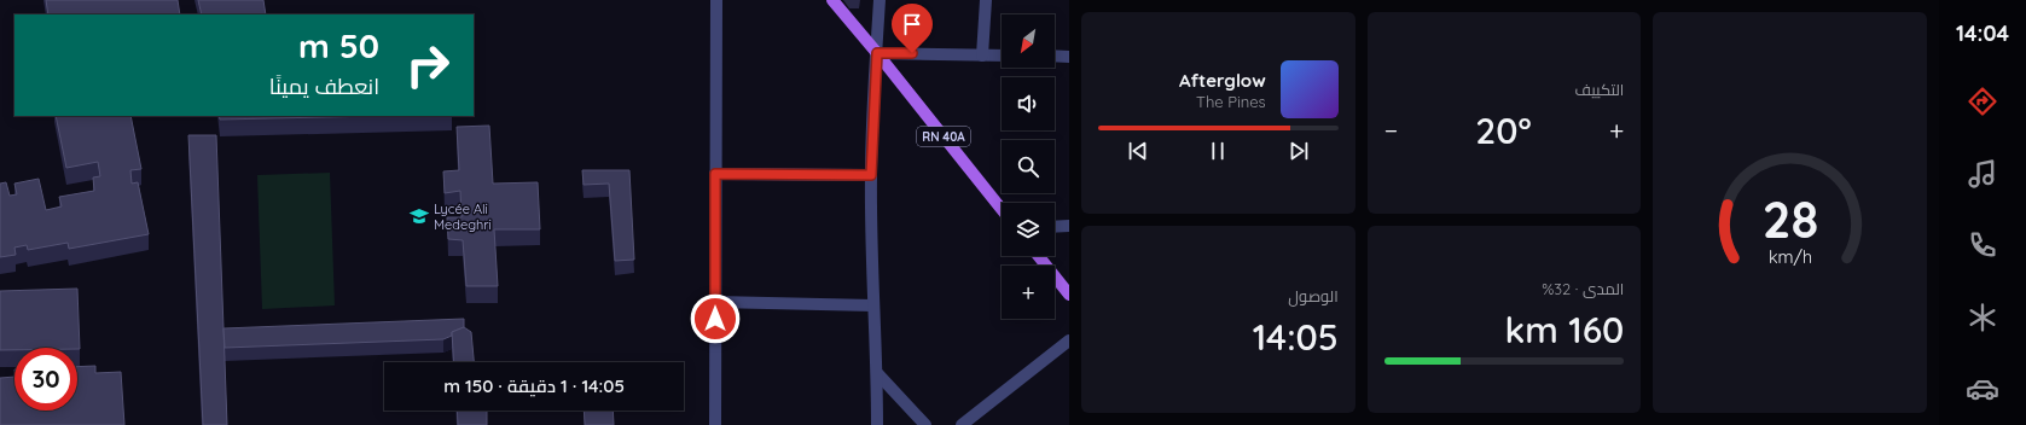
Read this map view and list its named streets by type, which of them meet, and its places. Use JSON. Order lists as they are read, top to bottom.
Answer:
{
  "streets": {
    "main road": ["RN 40A"]
  },
  "places": {
    "school or university": ["Lycée Ali Medeghri"]
  },
  "north": "bottom left",
  "page": {
    "tabs": "14:04",
    "tile": [
      "التكييف",
      ["المدى · 32%", "160 km"],
      ["الوصول", "14:05"]
    ],
    "map_buttons": "+",
    "turn": ["50 m", "انعطف يمينًا"],
    "song": ["Afterglow", "The Pines"],
    "heat": ["−", "20°", "+"],
    "limit": "30",
    "trip": "14:05 · 1 دقيقة · 150 m",
    "gauge": ["28", "km/h"]
  }
}
